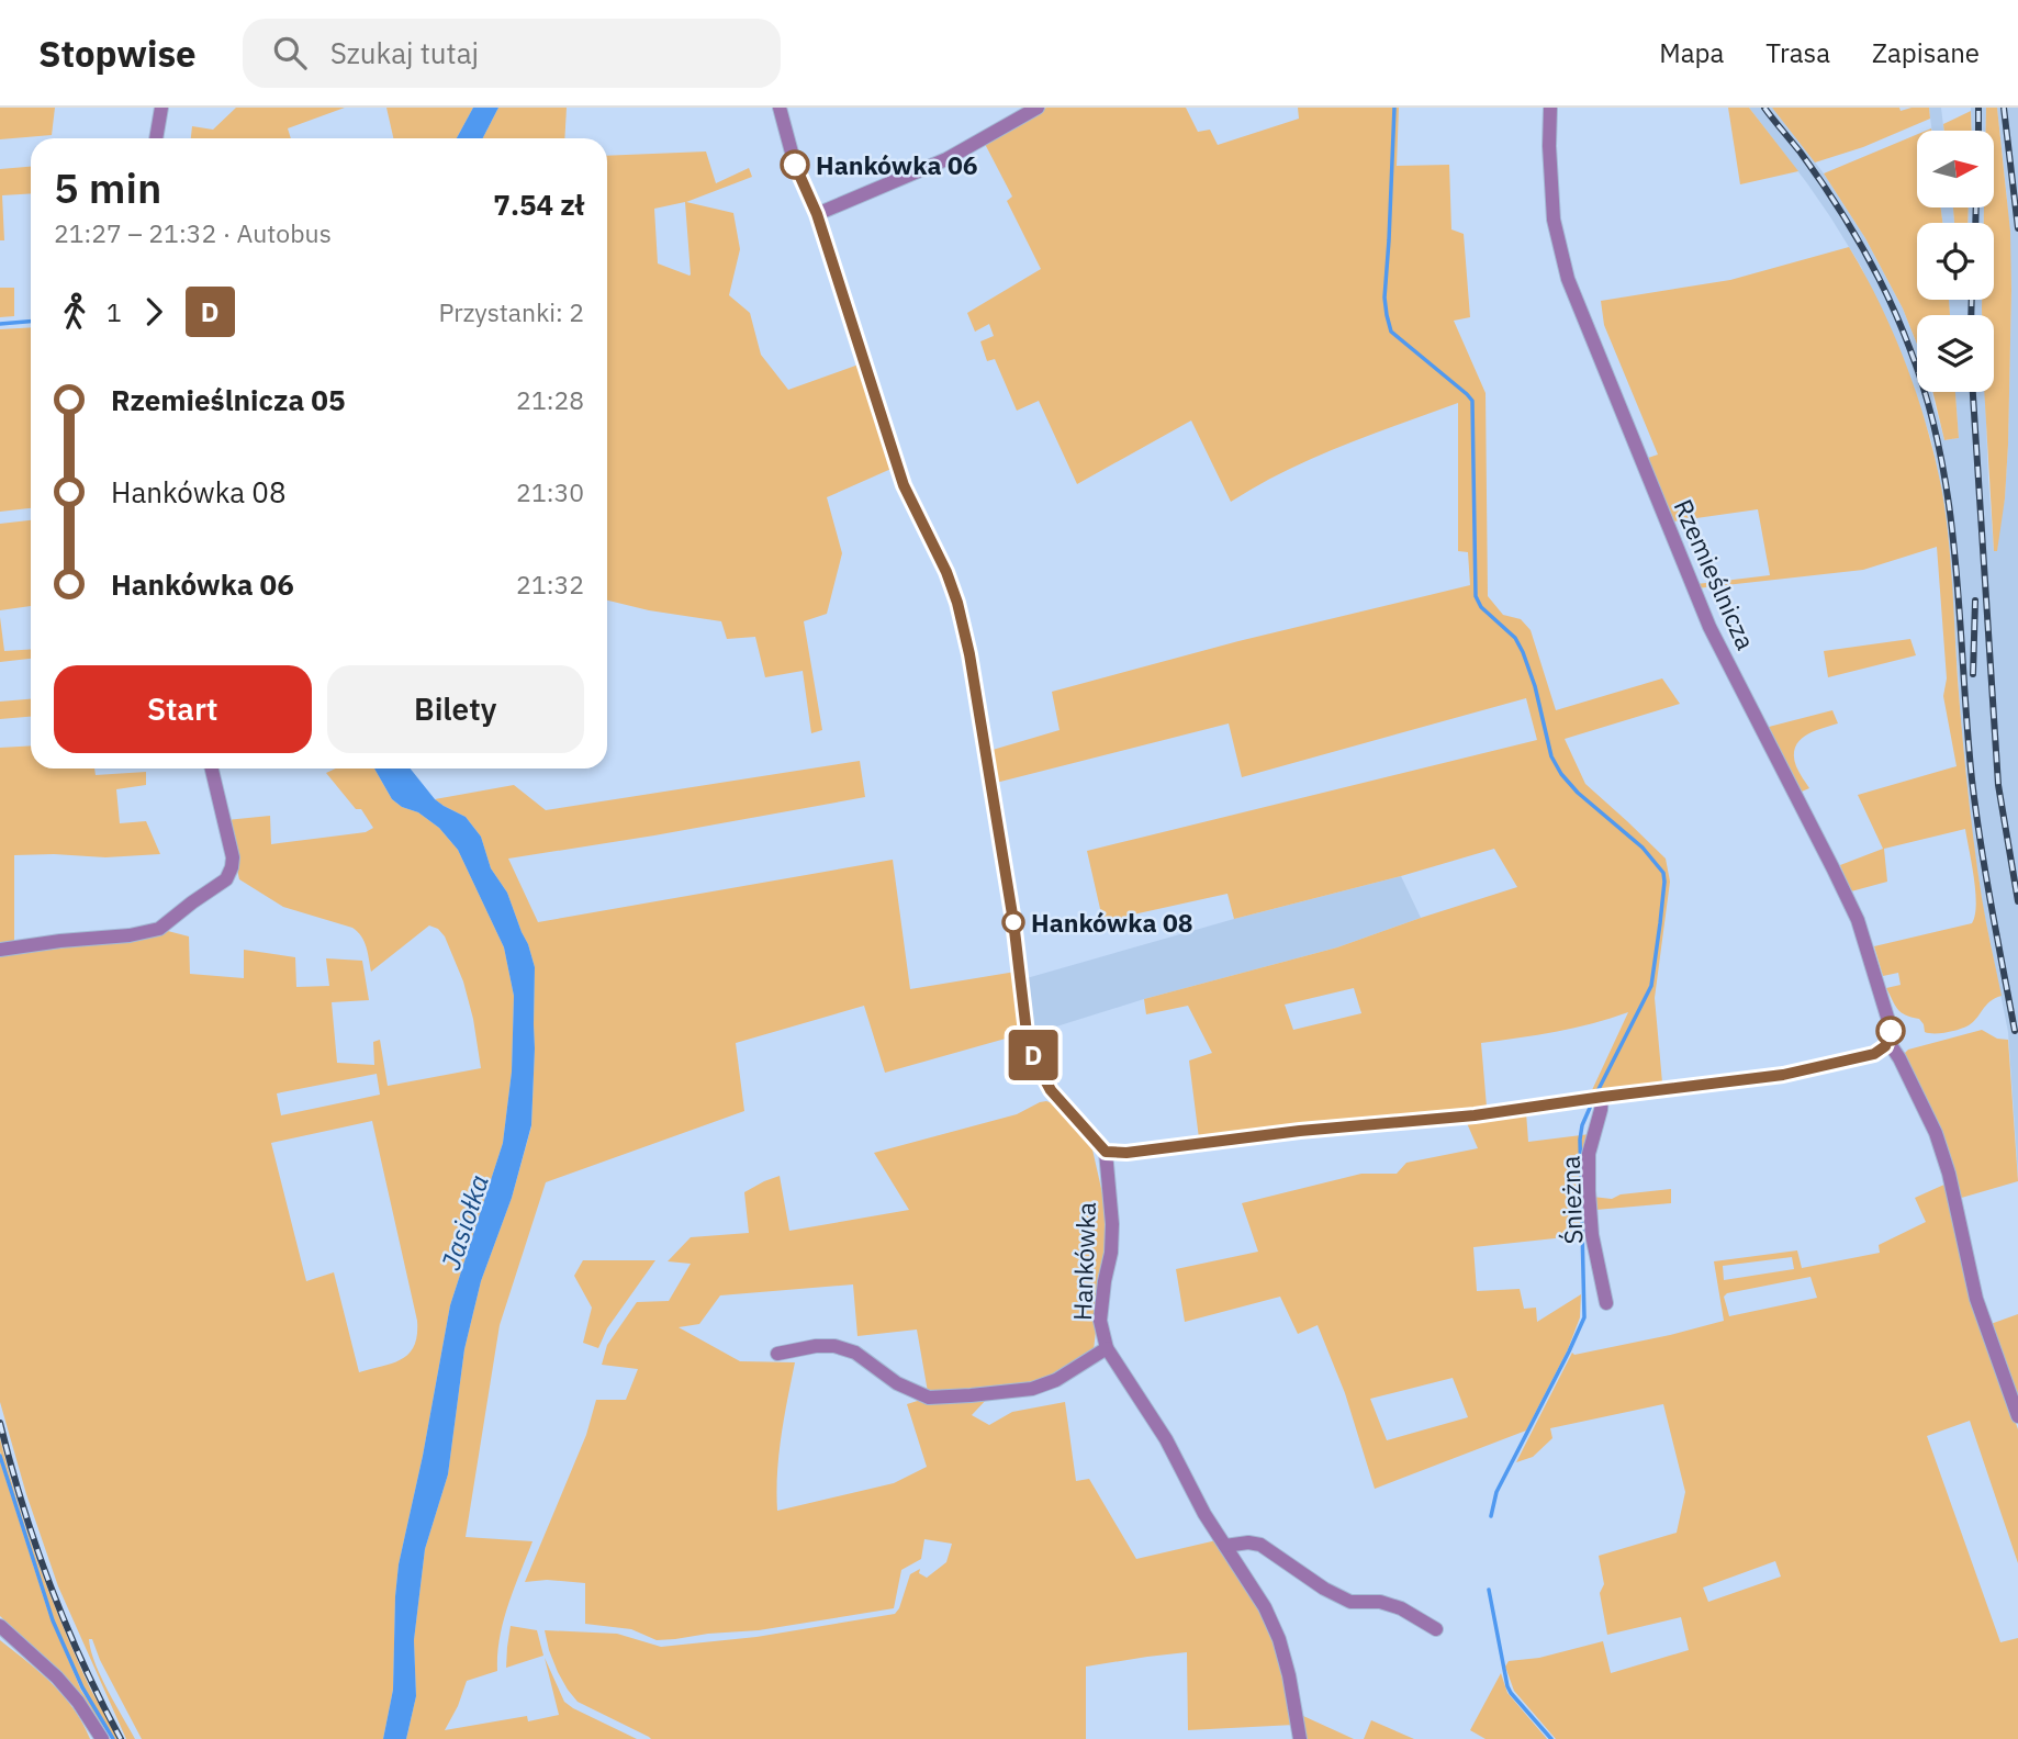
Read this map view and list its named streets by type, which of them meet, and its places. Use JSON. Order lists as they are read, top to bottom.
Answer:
{
  "streets": {
    "street": ["Rzemieślnicza", "Śnieżna", "Hankówka"]
  },
  "water": ["Jasiołka"],
  "places": ["Hankówka 06", "Hankówka 08"],
  "lines": ["bus line D"],
  "north": "right",
  "page": {
    "header": "Stopwise",
    "search": "Szukaj tutaj",
    "nav": ["Mapa", "Trasa", "Zapisane"],
    "on_map": "D",
    "heading": ["5 min", "21:27 – 21:32 · Autobus", "7.54 zł"],
    "legs": ["1", "D", "Przystanki: 2"],
    "list": [
      {
        "name": "Rzemieślnicza 05",
        "value": "21:28"
      },
      {
        "name": "Hankówka 08",
        "value": "21:30"
      },
      {
        "name": "Hankówka 06",
        "value": "21:32"
      }
    ],
    "buttons": ["Start", "Bilety"]
  }
}
